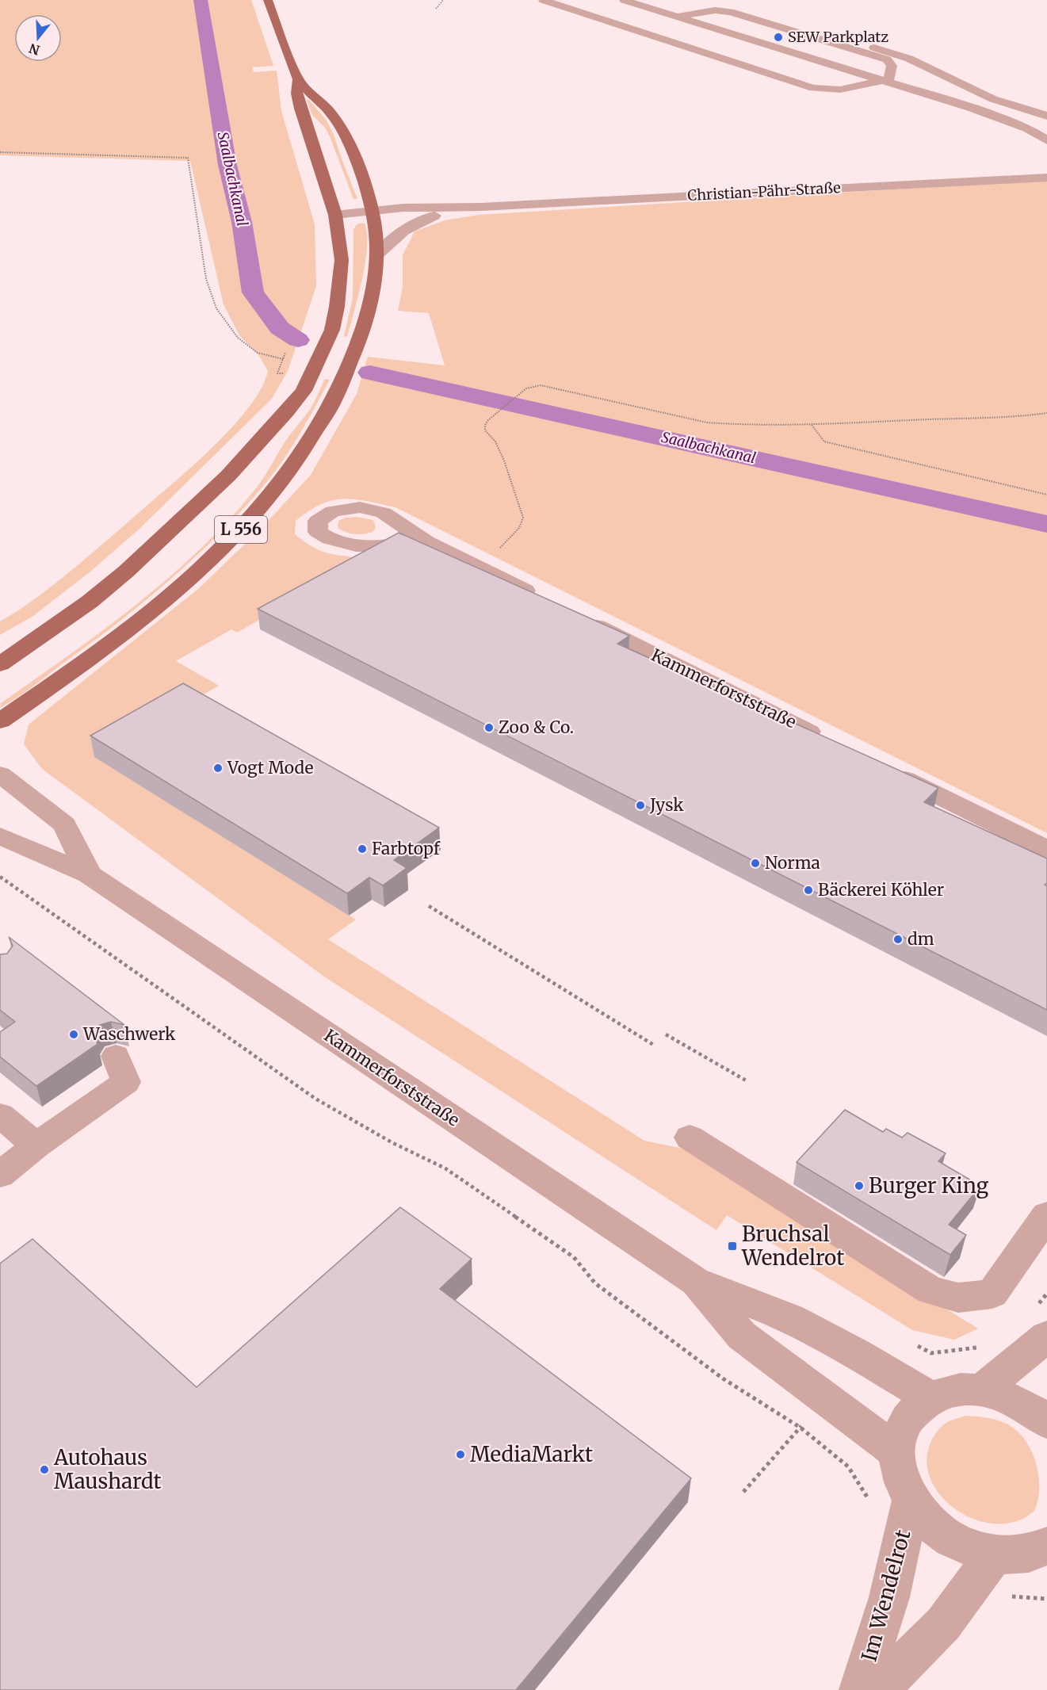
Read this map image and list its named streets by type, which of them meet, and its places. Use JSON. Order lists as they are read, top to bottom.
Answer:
{
  "streets": {
    "main road": ["L 556"],
    "street": ["Christian-Pähr-Straße", "Kammerforststraße", "Im Wendelrot"]
  },
  "crossings": [
    ["Christian-Pähr-Straße", "L 556"]
  ],
  "water": ["Saalbachkanal"],
  "places": {
    "other": [
      "SEW Parkplatz",
      "Zoo & Co.",
      "Vogt Mode",
      "Jysk",
      "Farbtopf",
      "Norma",
      "Bäckerei Köhler",
      "dm",
      "Waschwerk",
      "Burger King",
      "MediaMarkt",
      "Autohaus Maushardt"
    ],
    "transit": ["Bruchsal Wendelrot"]
  },
  "north": "bottom"
}
